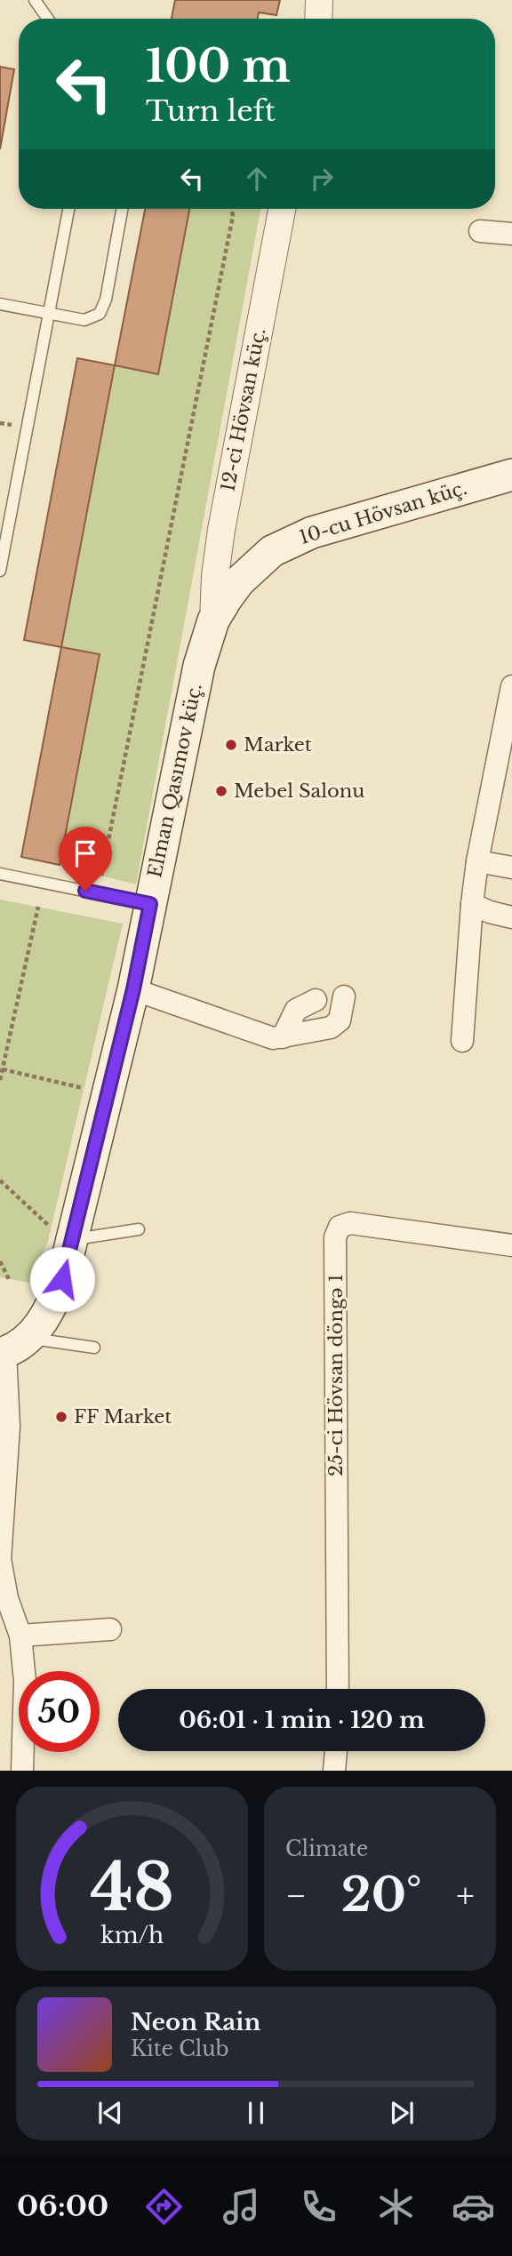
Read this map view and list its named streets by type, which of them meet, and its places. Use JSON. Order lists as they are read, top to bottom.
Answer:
{
  "streets": {
    "main road": ["10-cu Hövsan küç.", "Elman Qasımov küç."],
    "street": ["12-ci Hövsan küç.", "25-ci Hövsan döngə 1"]
  },
  "crossings": [
    ["12-ci Hövsan küç.", "10-cu Hövsan küç."],
    ["12-ci Hövsan küç.", "Elman Qasımov küç."],
    ["10-cu Hövsan küç.", "Elman Qasımov küç."]
  ],
  "places": ["Market", "Mebel Salonu", "FF Market"],
  "page": {
    "turn": ["100 m", "Turn left"],
    "limit": "50",
    "trip": "06:01 · 1 min · 120 m",
    "tile": "Climate",
    "heat": ["−", "20°", "+"],
    "song": ["Neon Rain", "Kite Club"],
    "tabs": "06:00",
    "gauge": ["48", "km/h"]
  }
}
